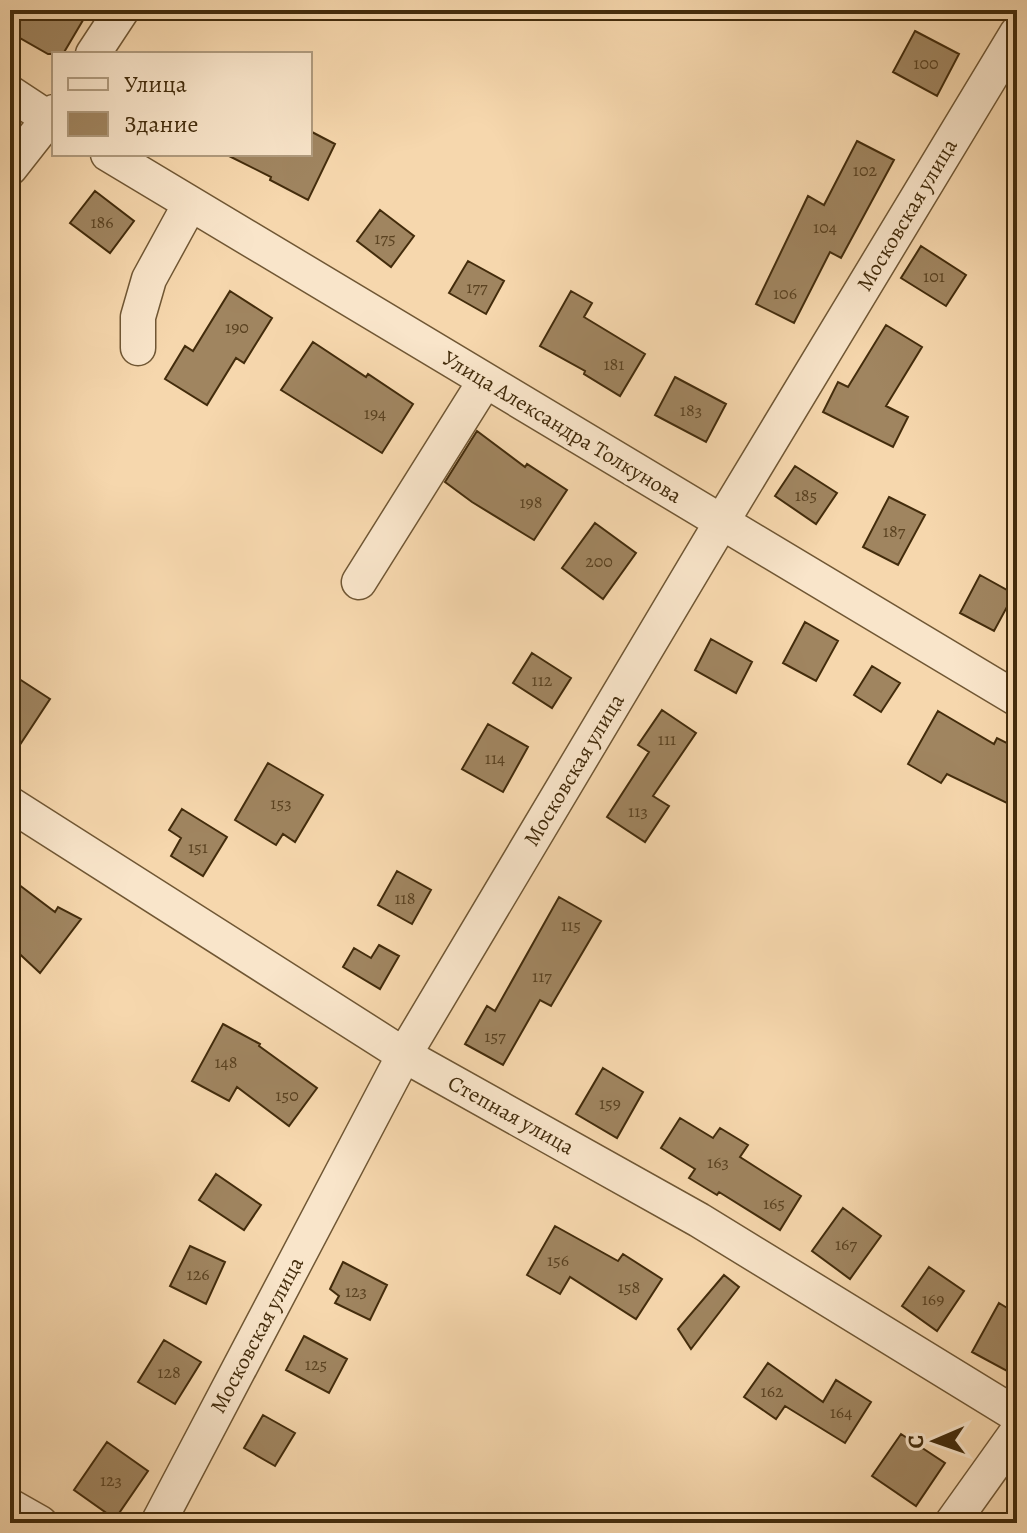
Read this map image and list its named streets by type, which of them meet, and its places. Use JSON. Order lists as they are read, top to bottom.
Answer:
{
  "streets": {
    "street": ["Московская улица", "Улица Александра Толкунова", "Степная улица"]
  },
  "crossings": [
    ["Московская улица", "Улица Александра Толкунова"],
    ["Московская улица", "Степная улица"]
  ],
  "house_numbers": [
    "100",
    "102",
    "186",
    "104",
    "175",
    "101",
    "177",
    "106",
    "190",
    "181",
    "183",
    "194",
    "185",
    "198",
    "187",
    "200",
    "112",
    "111",
    "114",
    "153",
    "113",
    "151",
    "118",
    "115",
    "117",
    "157",
    "148",
    "150",
    "159",
    "163",
    "165",
    "167",
    "156",
    "126",
    "158",
    "123",
    "169",
    "125",
    "128",
    "162",
    "164",
    "123"
  ],
  "legend": ["Улица", "Здание"],
  "north": "left"
}
